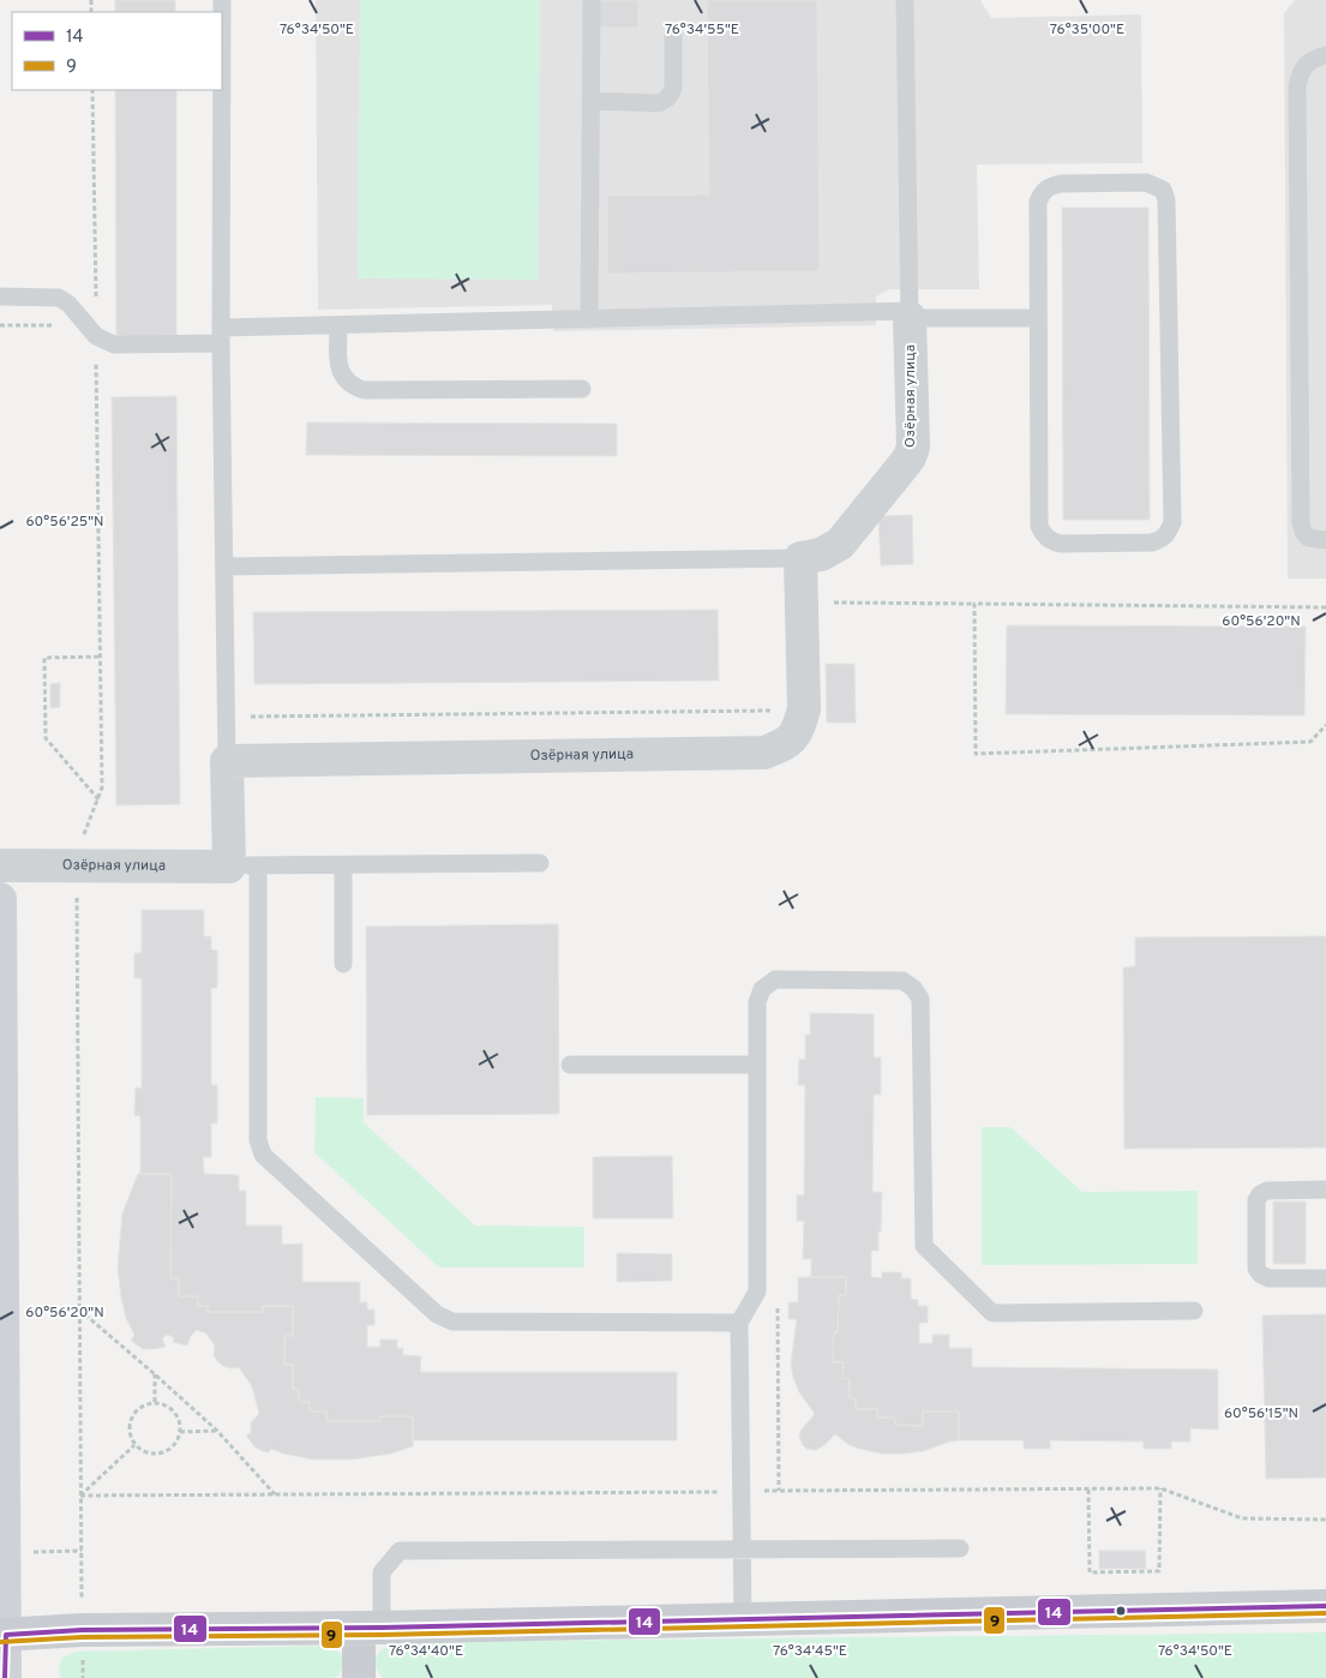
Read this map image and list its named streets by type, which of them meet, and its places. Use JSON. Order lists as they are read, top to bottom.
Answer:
{
  "streets": {
    "street": ["Озёрная улица"]
  },
  "lines": ["transit line 14", "transit line 9"],
  "legend": ["14", "9"],
  "coordinates": [
    "76°34'50\"E",
    "76°34'55\"E",
    "76°35'00\"E",
    "60°56'25\"N",
    "60°56'20\"N",
    "60°56'15\"N",
    "76°34'40\"E",
    "76°34'45\"E"
  ]
}
